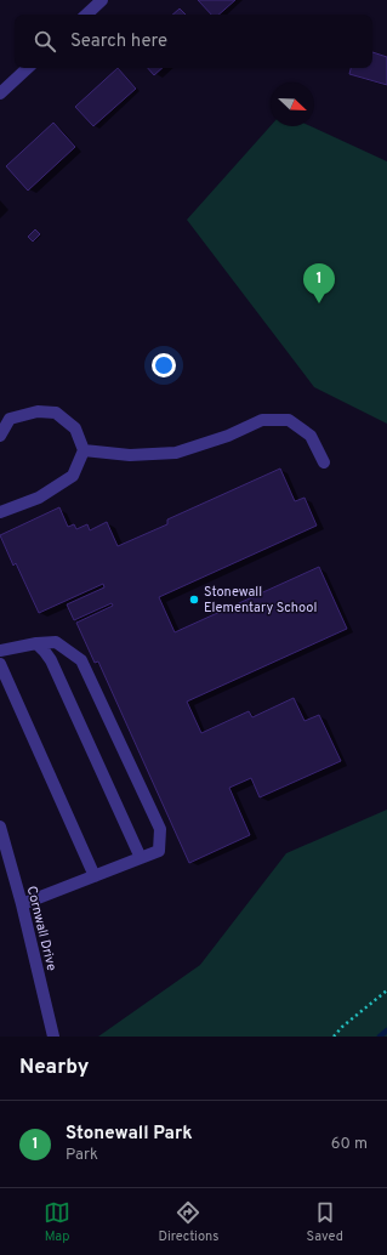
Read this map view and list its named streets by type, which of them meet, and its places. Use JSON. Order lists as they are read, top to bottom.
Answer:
{
  "streets": {
    "street": ["Cornwall Drive"]
  },
  "places": ["Stonewall Elementary School"],
  "north": "bottom right",
  "page": {
    "search": "Search here",
    "pins": "1",
    "heading": "Nearby",
    "list": [
      {
        "mark": "1",
        "name": "Stonewall Park",
        "note": "Park",
        "value": "60 m"
      }
    ],
    "nav": ["Map", "Directions", "Saved"]
  }
}
